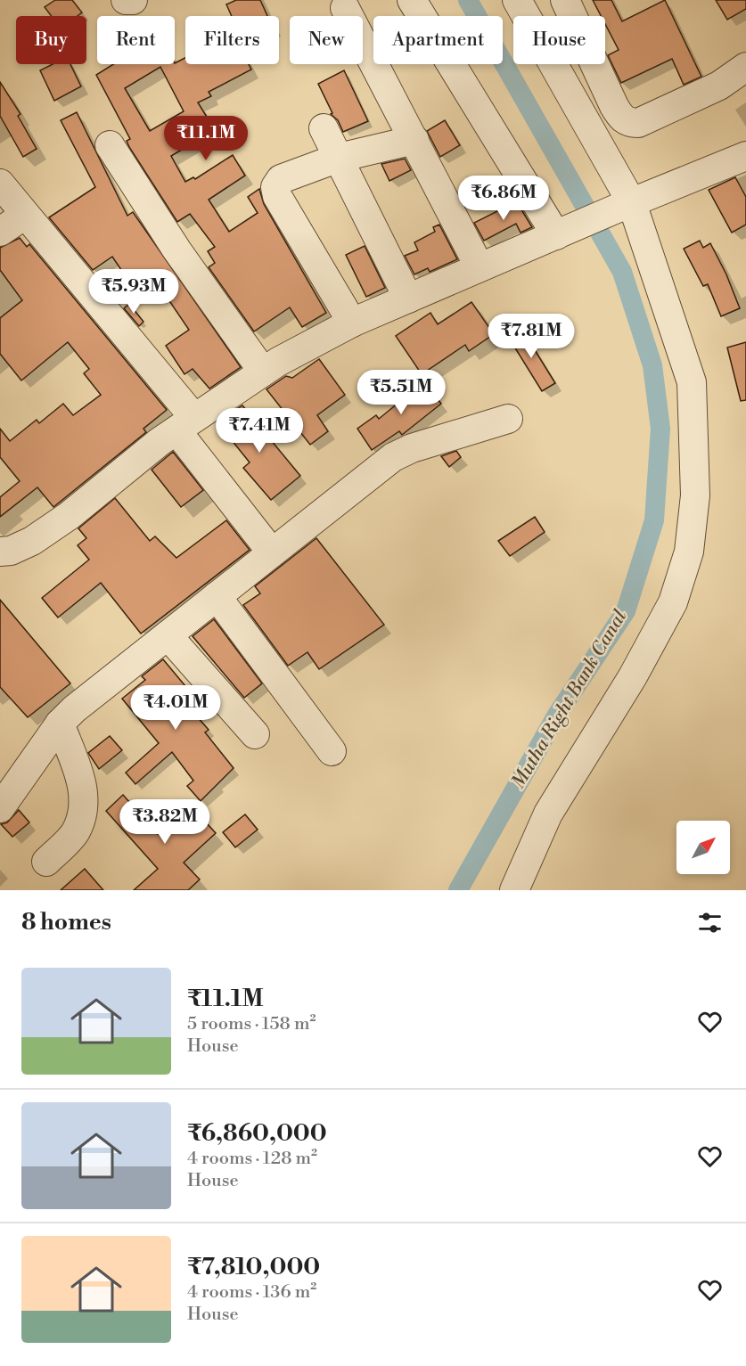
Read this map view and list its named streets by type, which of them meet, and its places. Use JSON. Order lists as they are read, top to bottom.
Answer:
{
  "water": ["Mutha Right Bank Canal"],
  "north": "top right",
  "page": {
    "chip": [
      "Buy",
      "Rent",
      "Filters",
      "New",
      "Apartment",
      "House"
    ],
    "price": [
      "₹11.1M",
      "₹6.86M",
      "₹5.93M",
      "₹7.81M",
      "₹5.51M",
      "₹7.41M",
      "₹4.01M",
      "₹3.82M"
    ],
    "heading": "8 homes",
    "list": [
      {
        "name": "₹11.1M",
        "note": "5 rooms · 158 m² · House"
      },
      {
        "name": "₹6,860,000",
        "note": "4 rooms · 128 m² · House"
      },
      {
        "name": "₹7,810,000",
        "note": "4 rooms · 136 m² · House"
      }
    ]
  }
}
